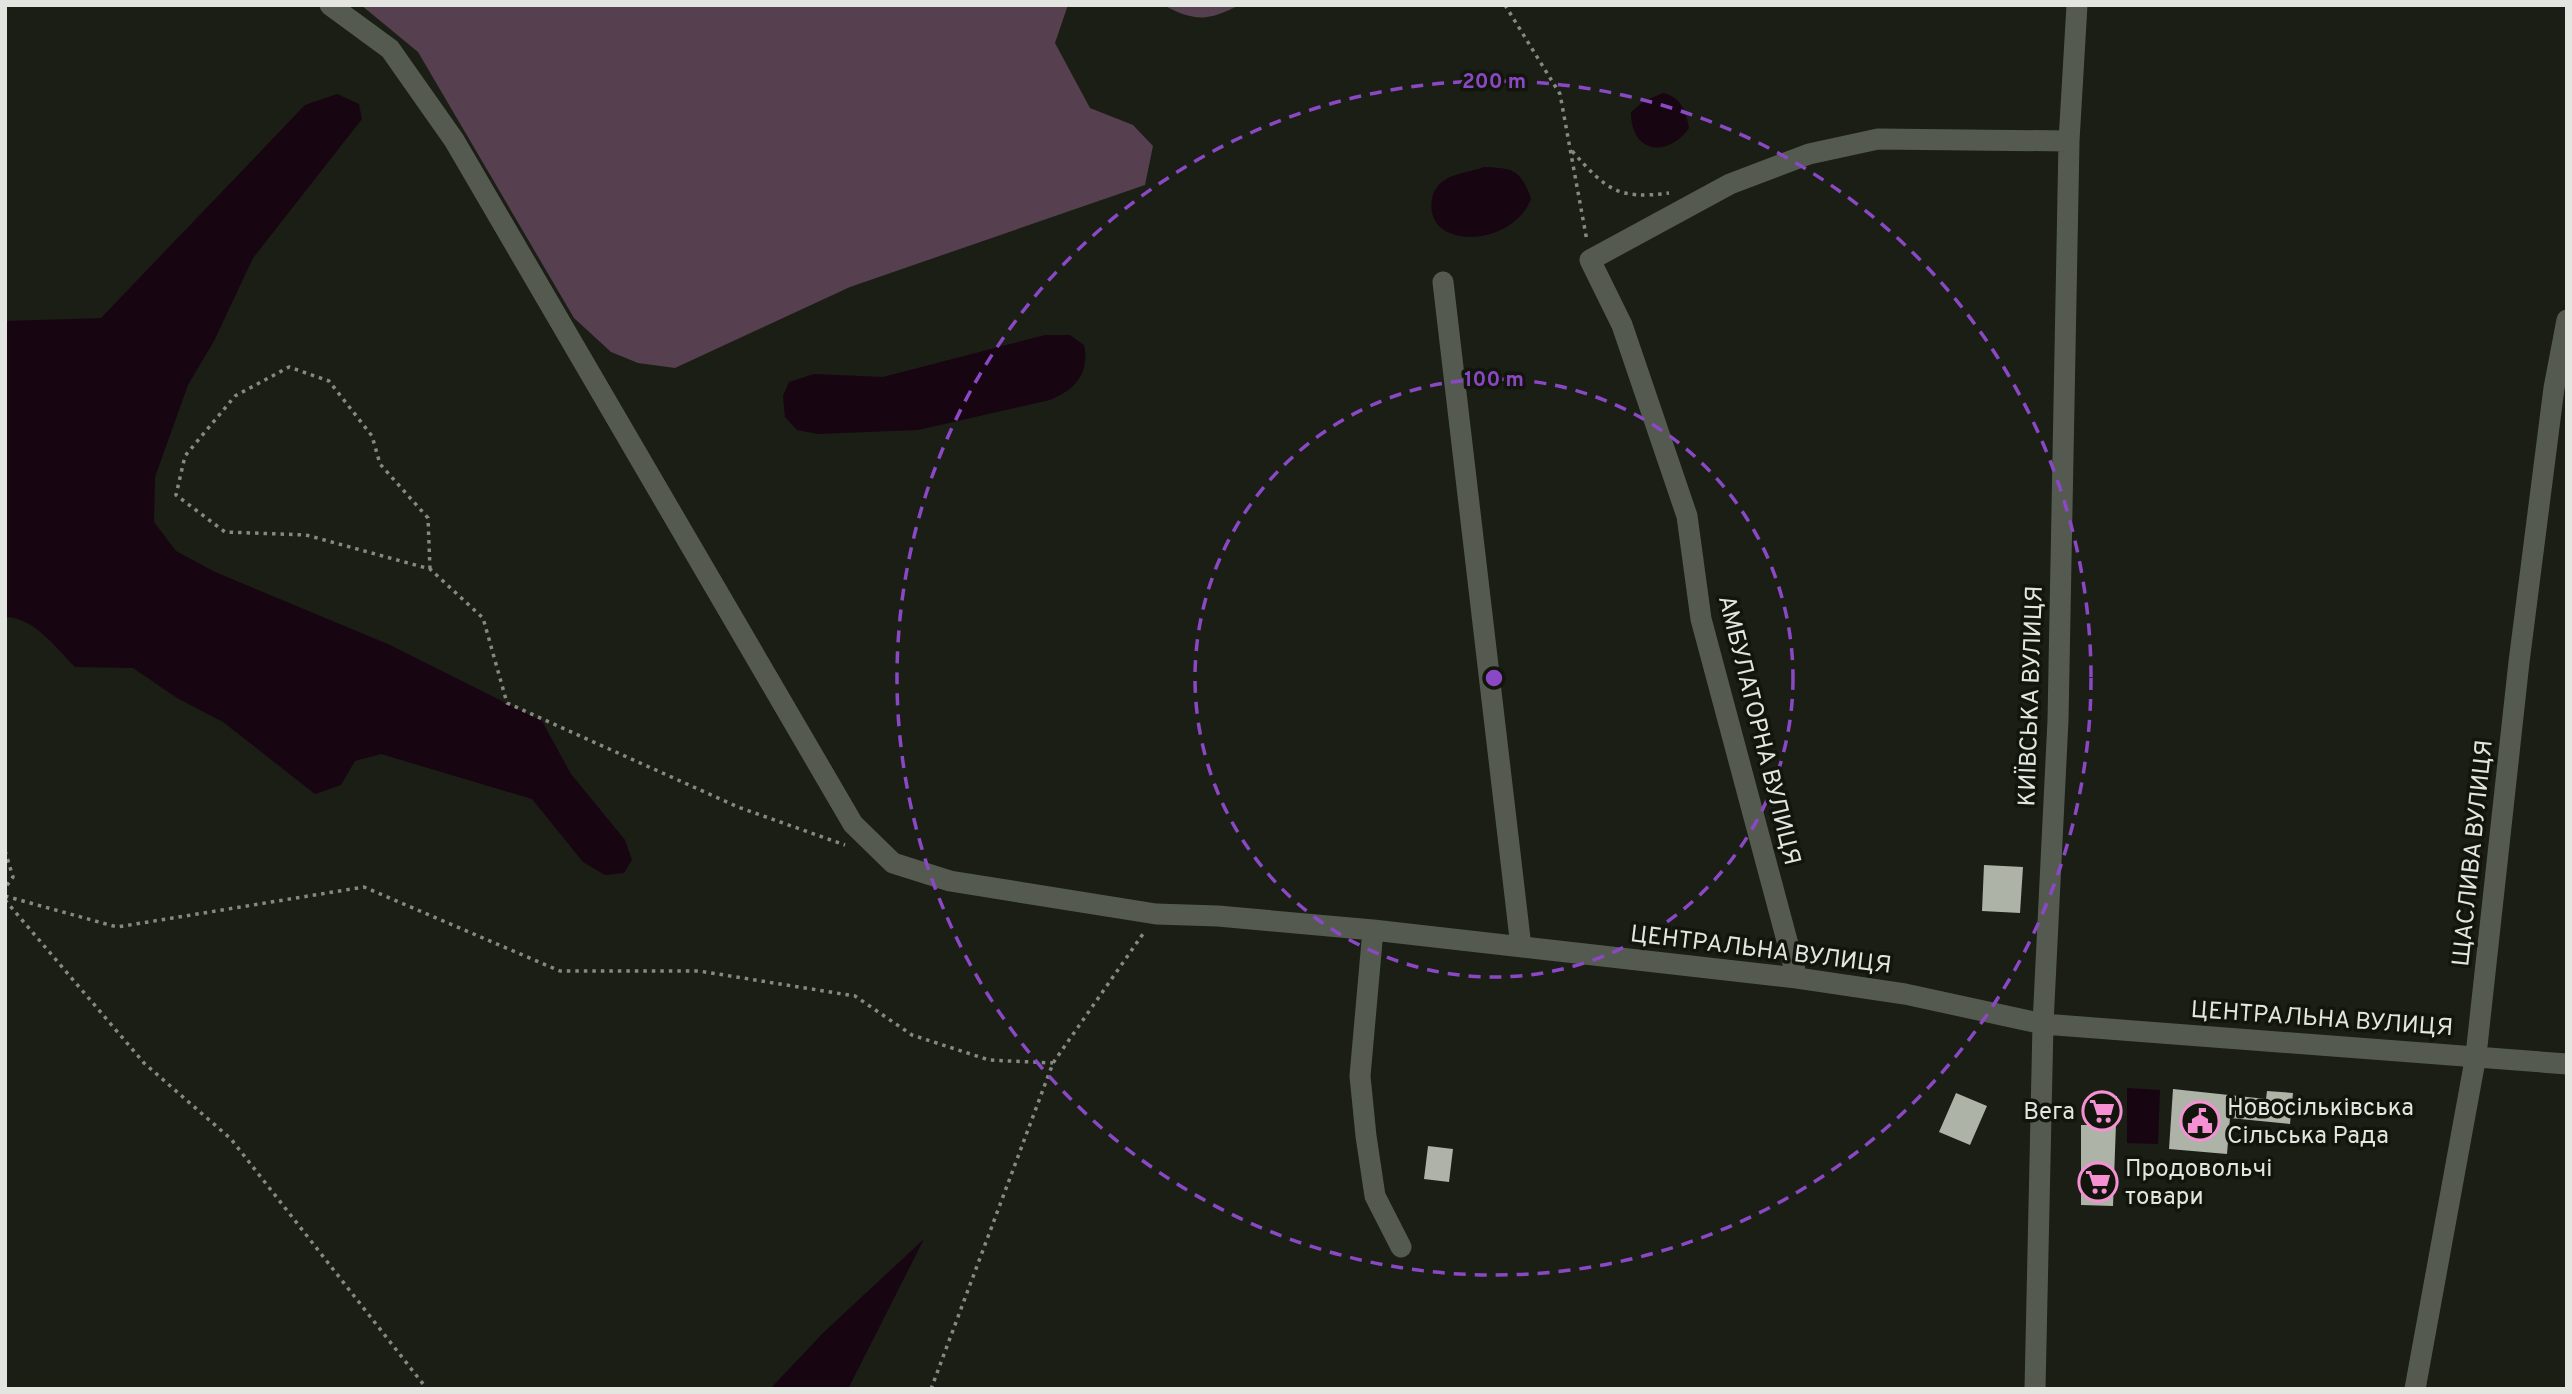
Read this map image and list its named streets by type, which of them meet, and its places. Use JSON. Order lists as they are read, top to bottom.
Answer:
{
  "streets": {
    "street": [
      "КИЇВСЬКА ВУЛИЦЯ",
      "АМБУЛАТОРНА ВУЛИЦЯ",
      "ЩАСЛИВА ВУЛИЦЯ",
      "ЦЕНТРАЛЬНА ВУЛИЦЯ"
    ]
  },
  "crossings": [
    ["КИЇВСЬКА ВУЛИЦЯ", "ЦЕНТРАЛЬНА ВУЛИЦЯ"],
    ["АМБУЛАТОРНА ВУЛИЦЯ", "ЦЕНТРАЛЬНА ВУЛИЦЯ"],
    ["ЩАСЛИВА ВУЛИЦЯ", "ЦЕНТРАЛЬНА ВУЛИЦЯ"]
  ],
  "places": {
    "supermarket": ["Вега", "Продовольчі товари"],
    "public building": ["Новосільківська Сільська Рада"]
  },
  "rings": ["200 m", "100 m"]
}
